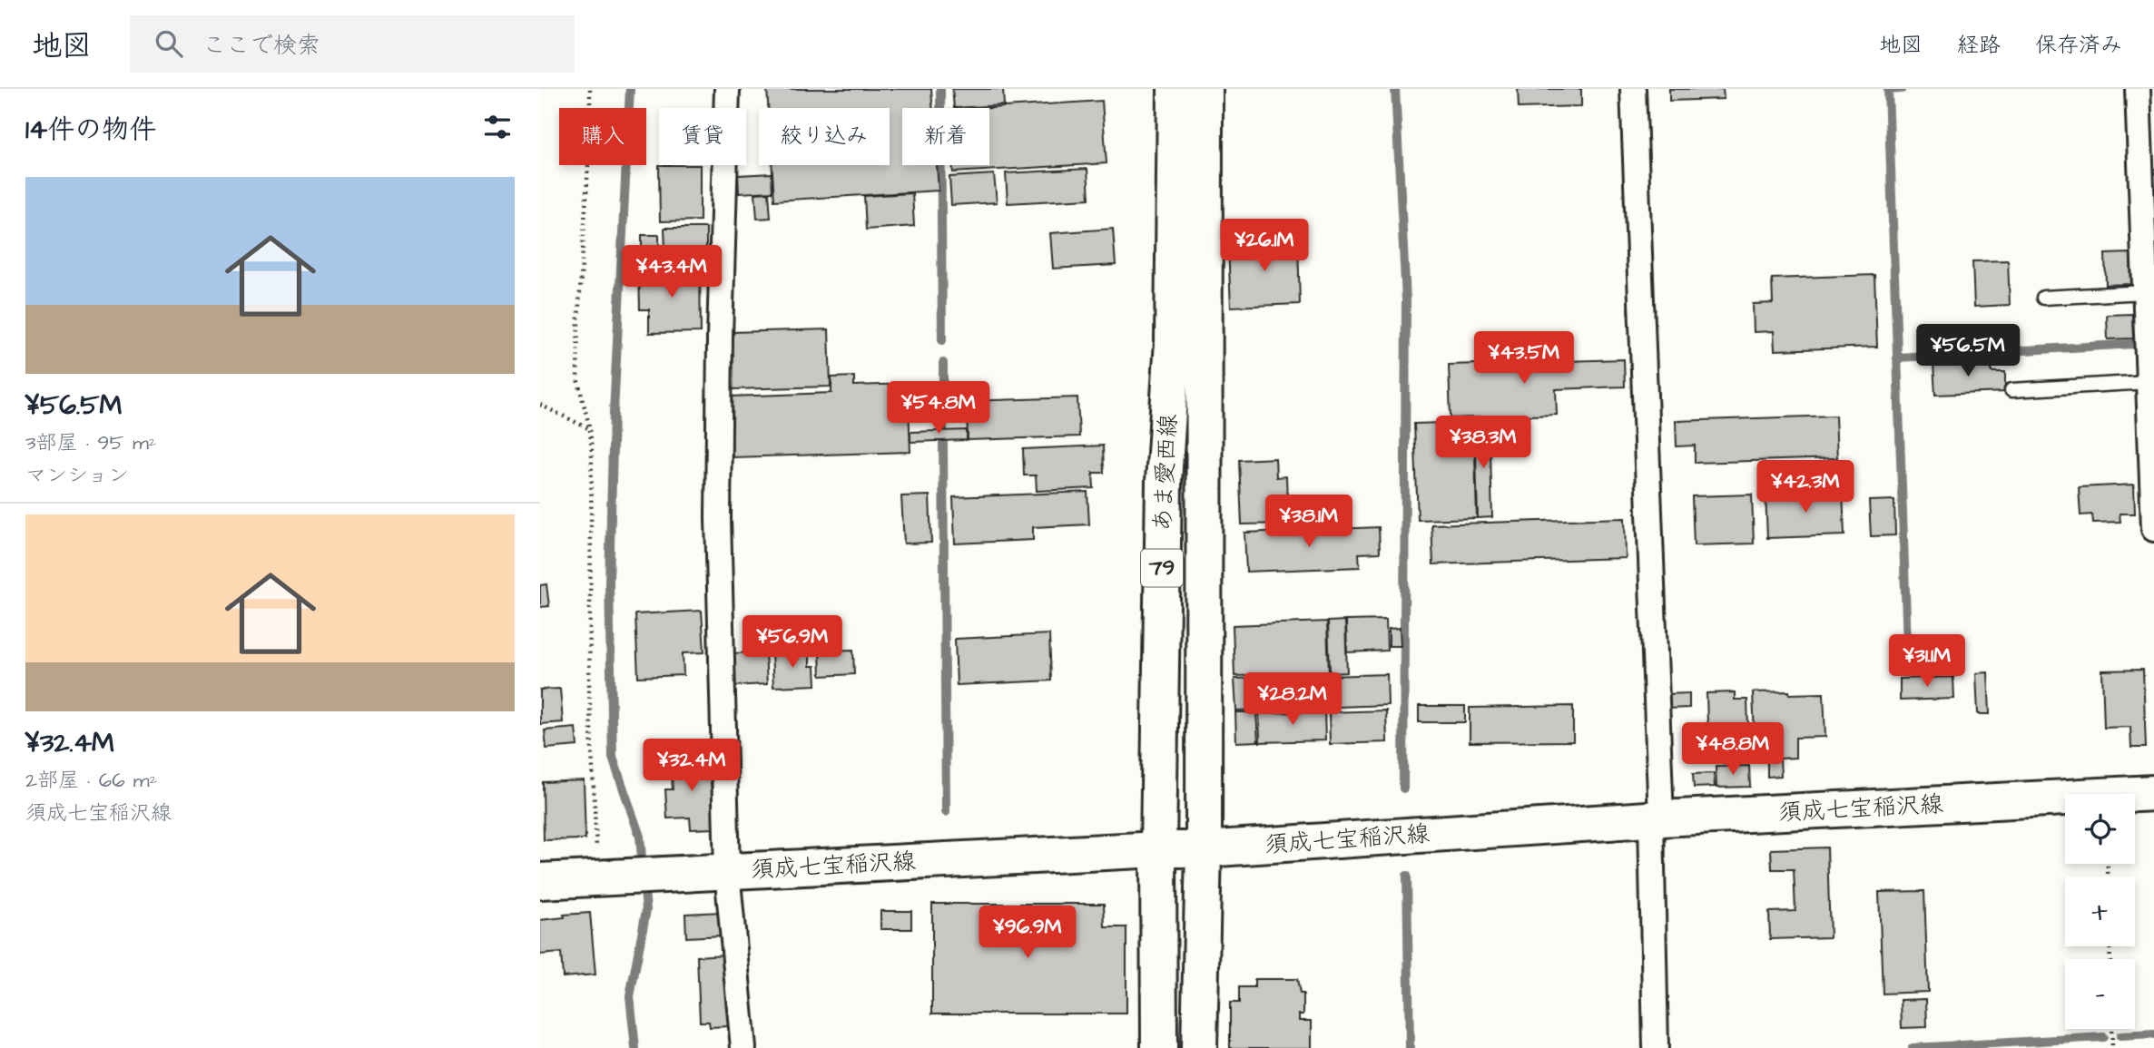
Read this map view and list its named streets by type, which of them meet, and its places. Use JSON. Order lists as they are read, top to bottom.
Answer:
{
  "streets": {
    "main road": ["あま愛西線", "79", "須成七宝稲沢線"]
  },
  "crossings": [
    ["あま愛西線", "須成七宝稲沢線"]
  ],
  "page": {
    "header": "地図",
    "search": "ここで検索",
    "nav": ["地図", "経路", "保存済み"],
    "heading": "14件の物件",
    "chip": [
      "購入",
      "賃貸",
      "絞り込み",
      "新着"
    ],
    "list": [
      {
        "name": "¥56.5M",
        "note": "3部屋 · 95 m² · マンション"
      },
      {
        "name": "¥32.4M",
        "note": "2部屋 · 66 m² · 須成七宝稲沢線"
      }
    ],
    "price": [
      "¥26.1M",
      "¥43.4M",
      "¥56.5M",
      "¥43.5M",
      "¥54.8M",
      "¥38.3M",
      "¥42.3M",
      "¥38.1M",
      "¥56.9M",
      "¥31.1M",
      "¥28.2M",
      "¥48.8M",
      "¥32.4M",
      "¥96.9M"
    ],
    "map_buttons": ["+", "−"]
  }
}
